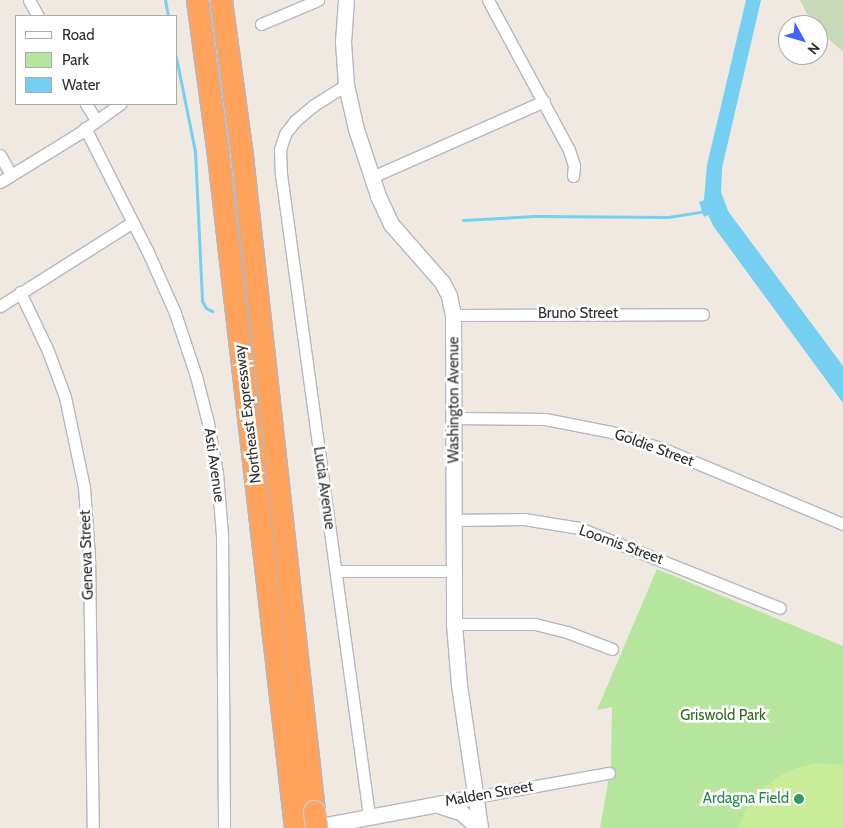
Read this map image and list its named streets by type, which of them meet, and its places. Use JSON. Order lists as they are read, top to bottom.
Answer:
{
  "streets": {
    "highway": ["Northeast Expressway"],
    "street": [
      "Bruno Street",
      "Washington Avenue",
      "Goldie Street",
      "Asti Avenue",
      "Lucia Avenue",
      "Loomis Street",
      "Geneva Street",
      "Malden Street"
    ]
  },
  "crossings": [
    ["Bruno Street", "Washington Avenue"],
    ["Washington Avenue", "Goldie Street"],
    ["Washington Avenue", "Lucia Avenue"],
    ["Washington Avenue", "Loomis Street"],
    ["Washington Avenue", "Malden Street"],
    ["Northeast Expressway", "Malden Street"],
    ["Lucia Avenue", "Malden Street"]
  ],
  "parks": ["Griswold Park"],
  "places": ["Ardagna Field"],
  "legend": ["Road", "Park", "Water"],
  "north": "bottom right"
}
